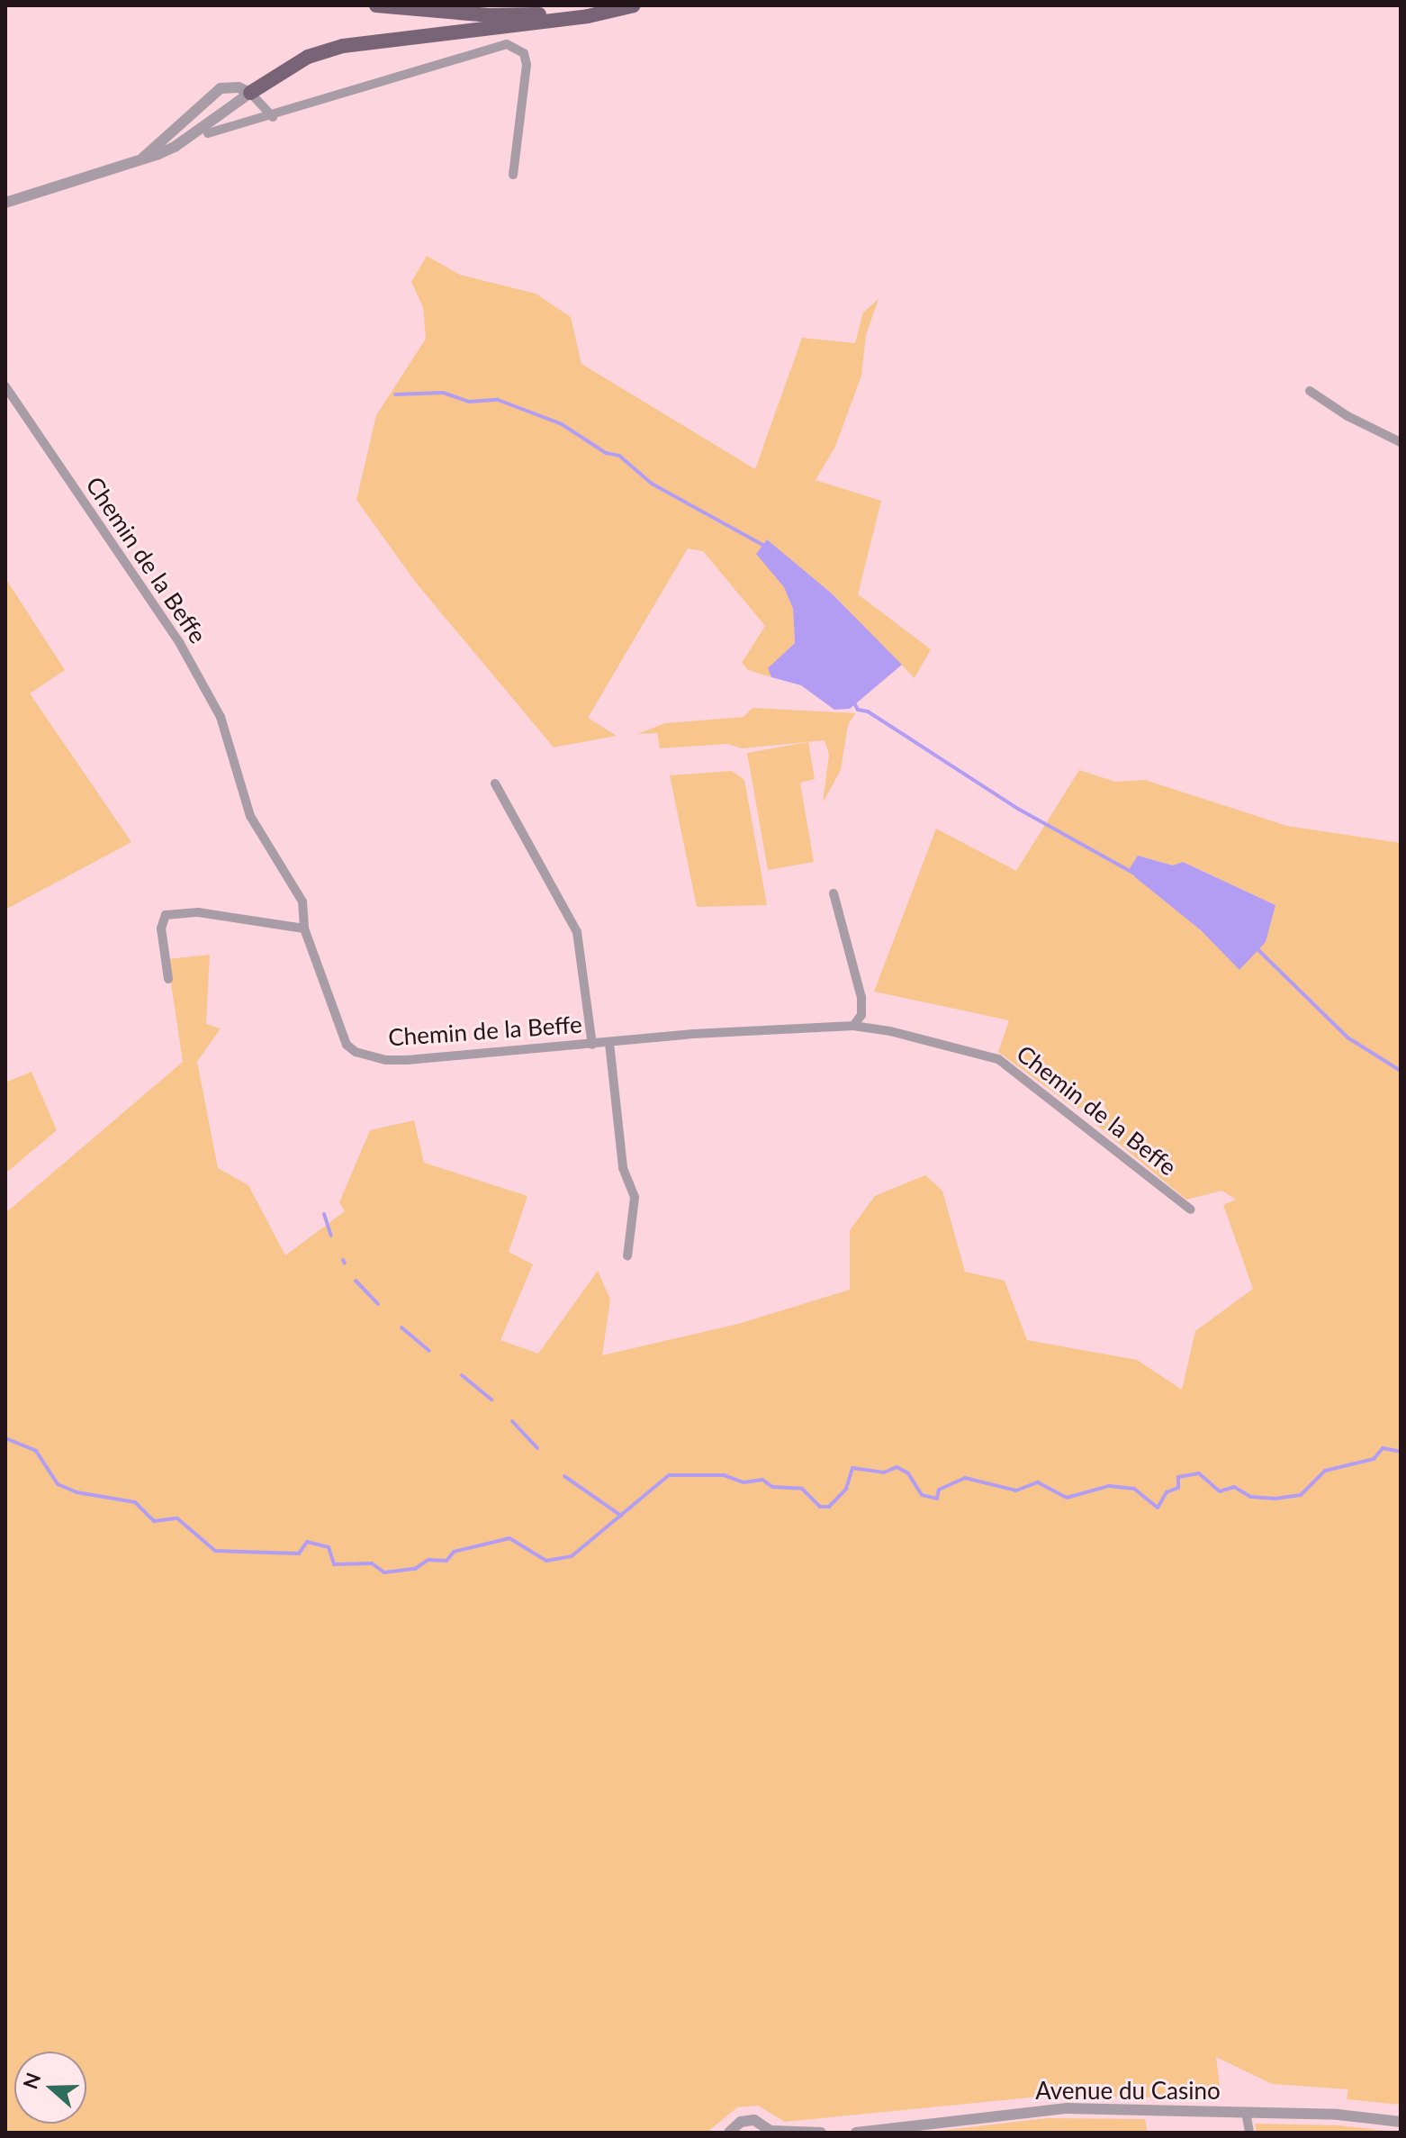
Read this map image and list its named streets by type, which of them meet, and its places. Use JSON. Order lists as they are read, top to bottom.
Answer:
{
  "streets": {
    "street": ["Chemin de la Beffe", "Avenue du Casino"]
  },
  "north": "left"
}
